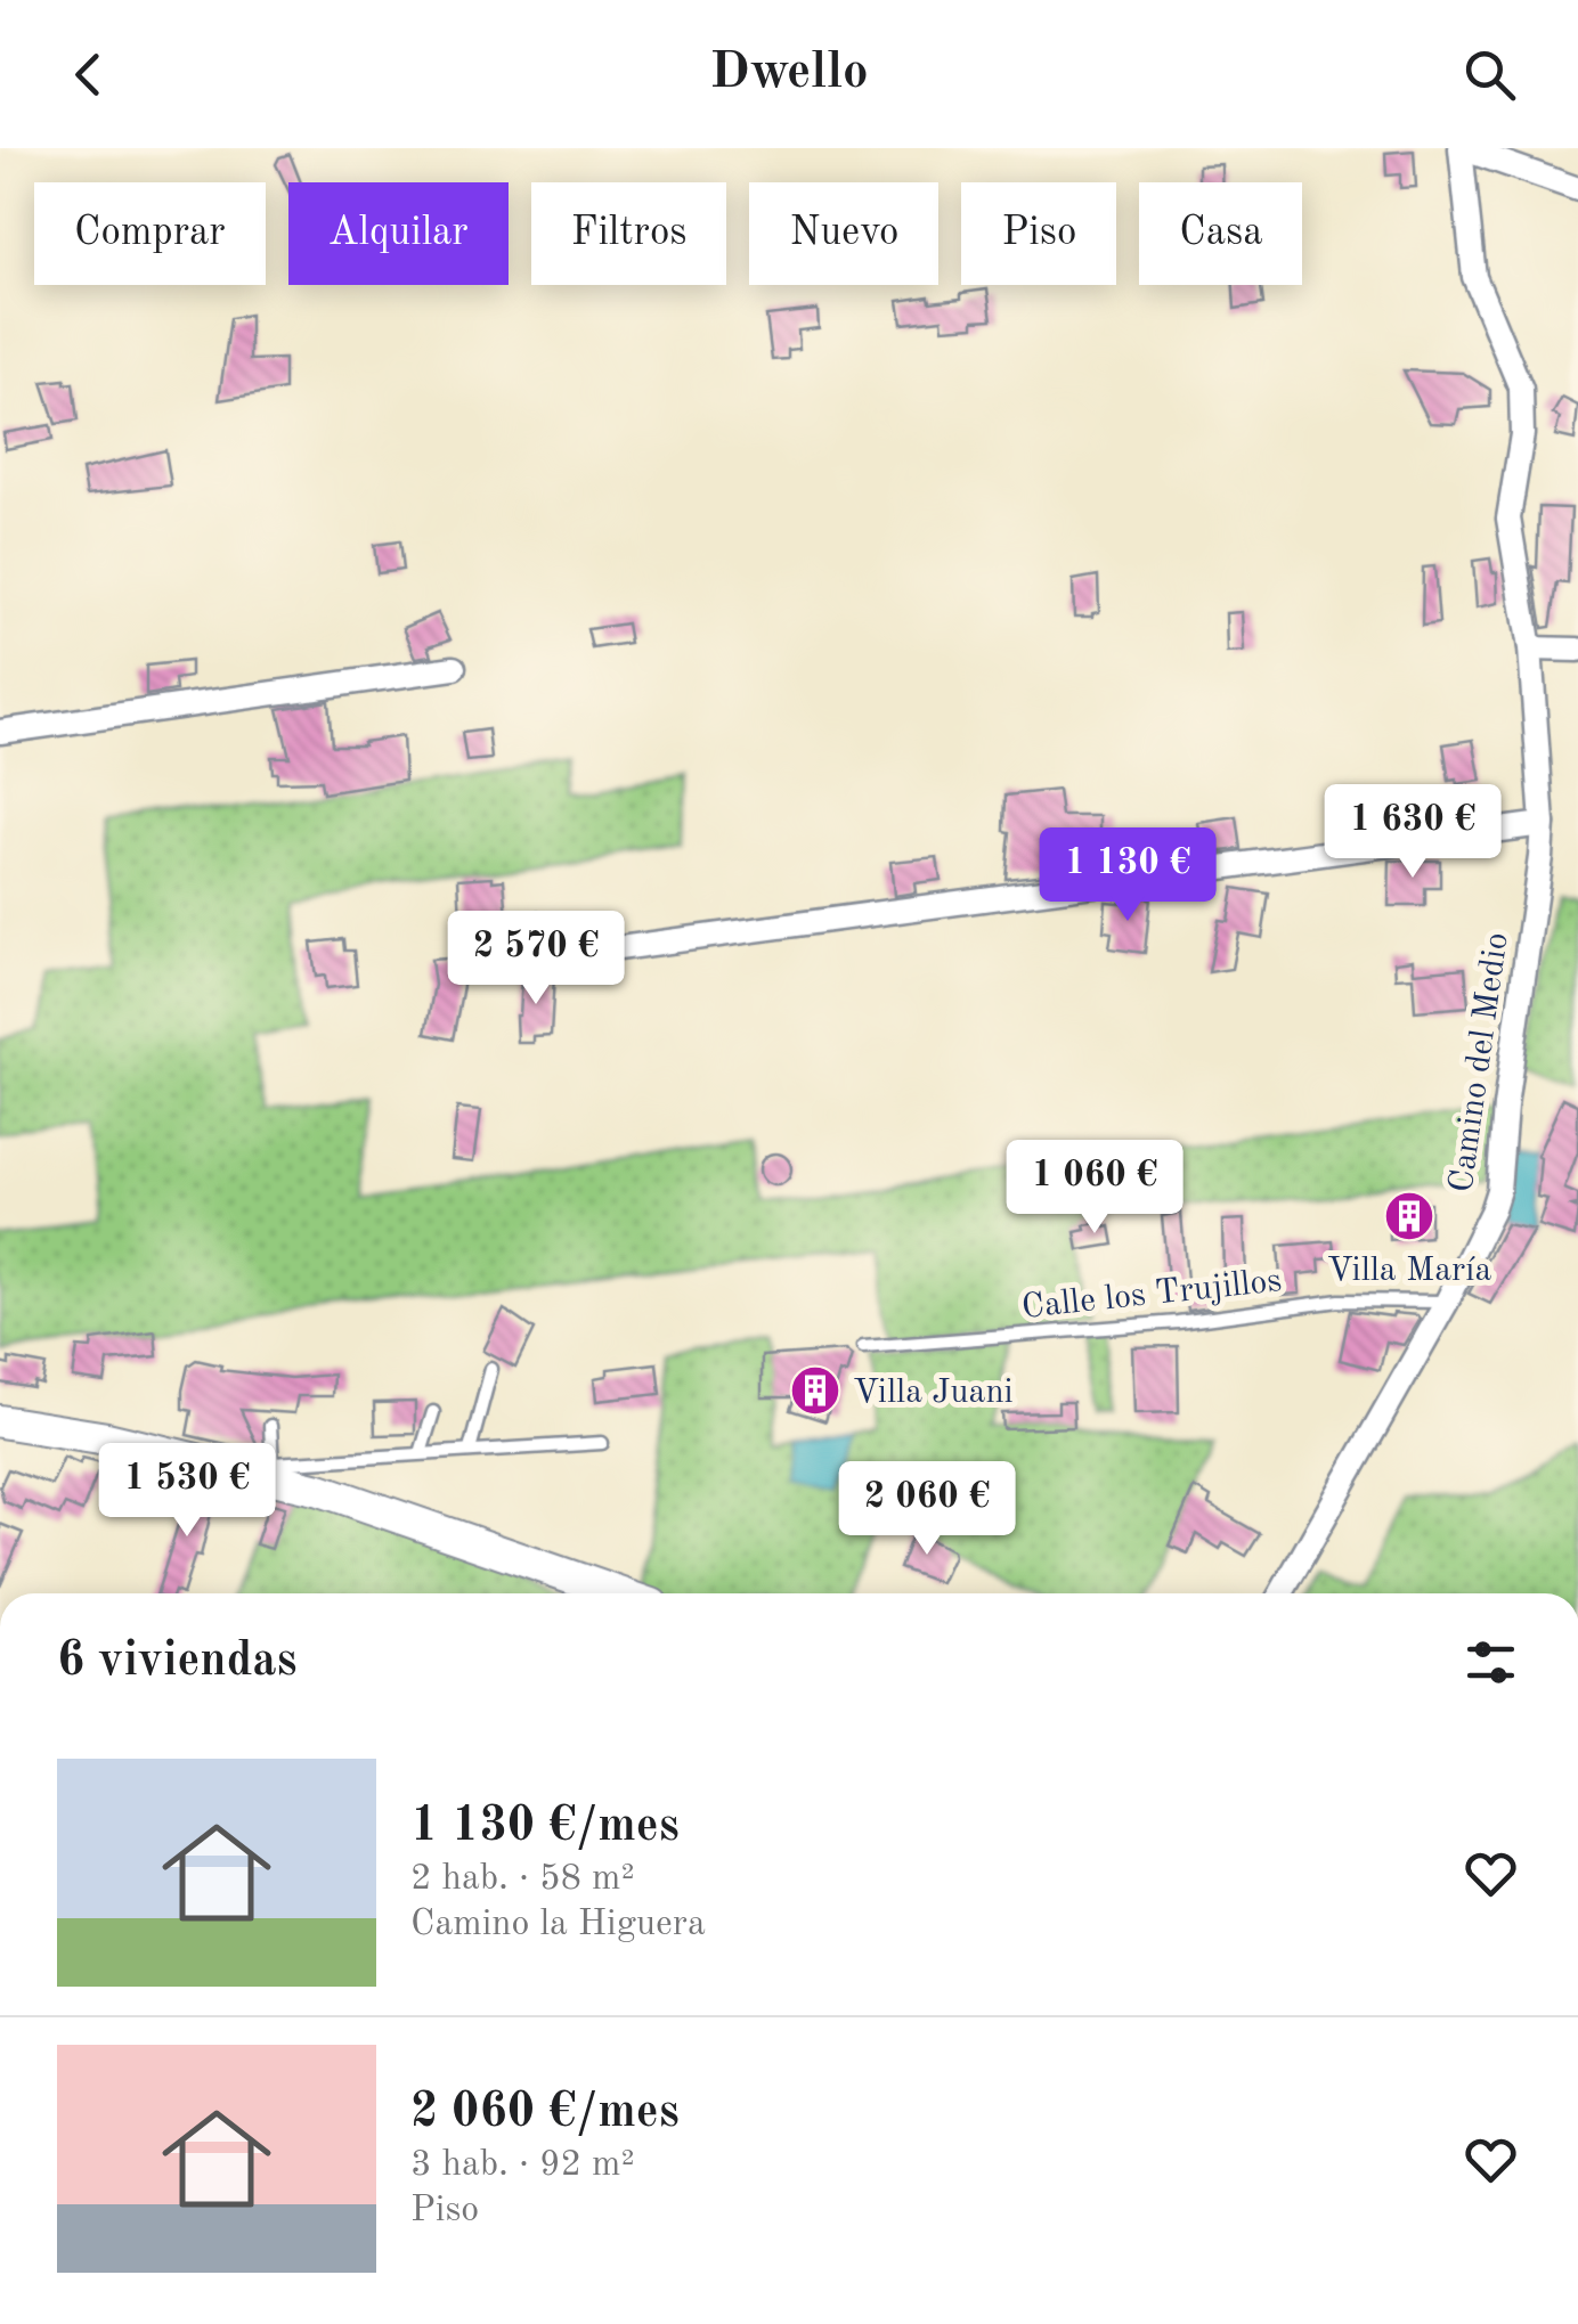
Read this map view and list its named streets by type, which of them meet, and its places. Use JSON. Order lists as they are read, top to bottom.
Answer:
{
  "streets": {
    "street": ["Camino del Medio"],
    "lane": ["Calle los Trujillos"]
  },
  "crossings": [
    ["Camino del Medio", "Calle los Trujillos"]
  ],
  "places": {
    "building": ["Villa María", "Villa Juani"]
  },
  "page": {
    "header": "Dwello",
    "chip": [
      "Comprar",
      "Alquilar",
      "Filtros",
      "Nuevo",
      "Piso",
      "Casa"
    ],
    "price": [
      "1 630 €",
      "1 130 €",
      "2 570 €",
      "1 060 €",
      "1 530 €",
      "2 060 €"
    ],
    "heading": "6 viviendas",
    "list": [
      {
        "name": "1 130 €/mes",
        "note": "2 hab. · 58 m² · Camino la Higuera"
      },
      {
        "name": "2 060 €/mes",
        "note": "3 hab. · 92 m² · Piso"
      }
    ]
  }
}
